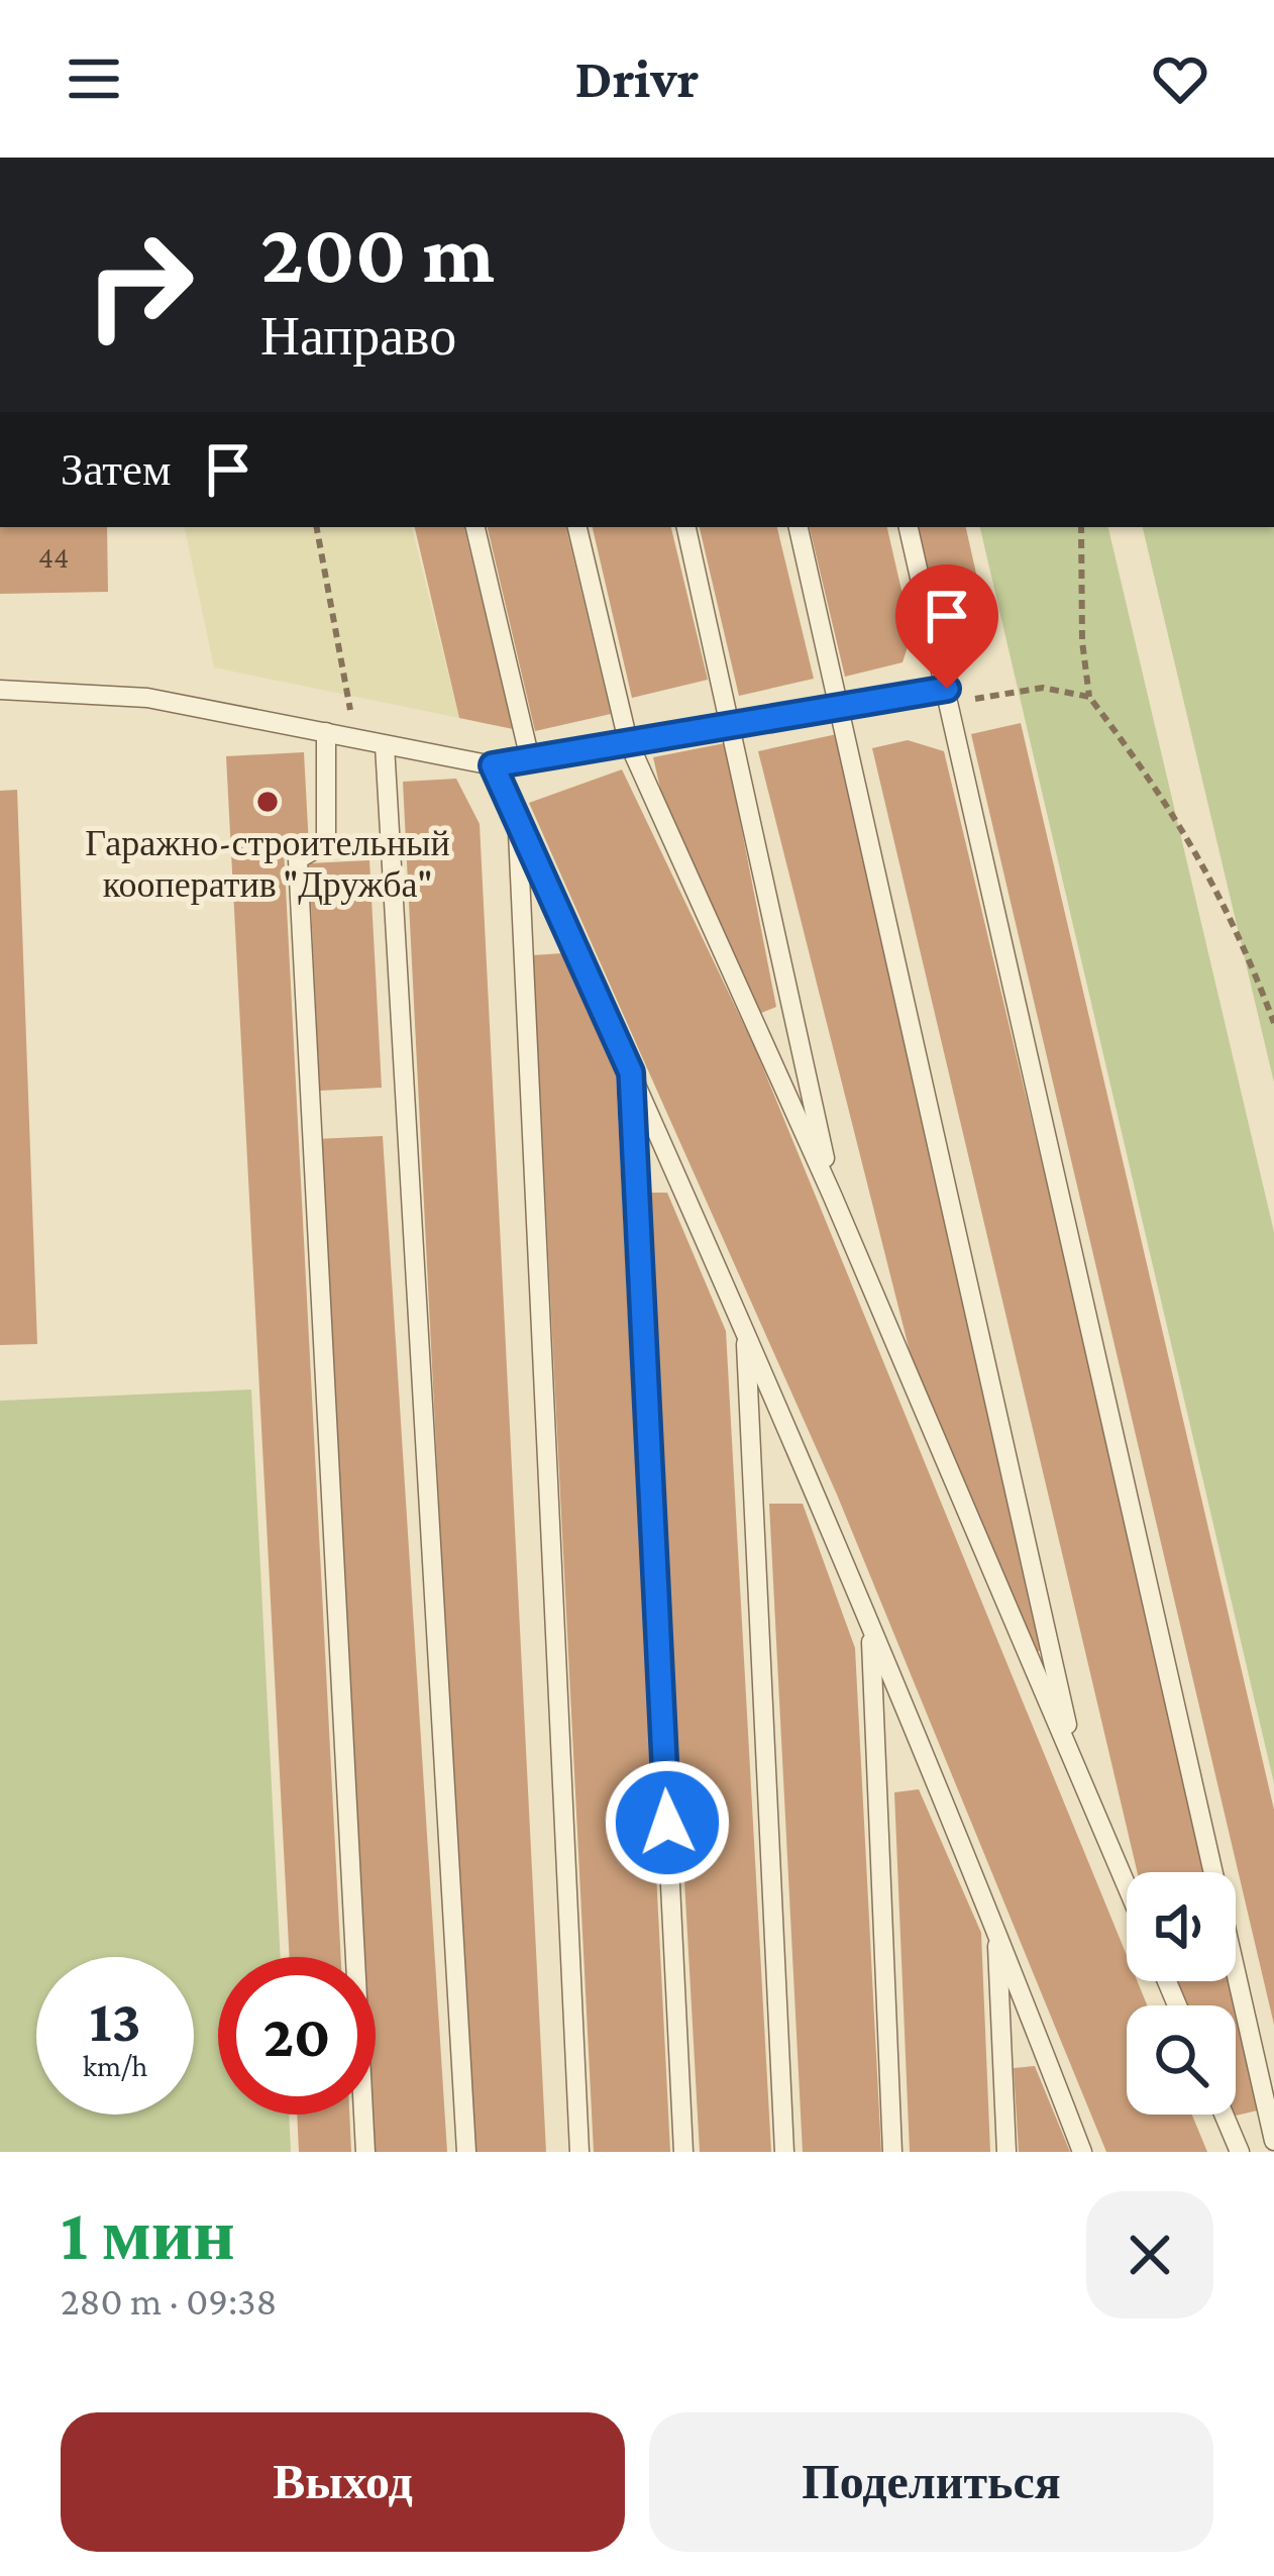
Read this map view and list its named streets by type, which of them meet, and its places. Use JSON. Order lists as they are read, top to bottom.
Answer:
{
  "places": ["Гаражно-строительный кооператив \"Дружба\""],
  "house_numbers": ["44"],
  "page": {
    "header": "Drivr",
    "turn": ["200 m", "Направо"],
    "then": "Затем",
    "speed": "13 km/h",
    "limit": "20",
    "heading": ["1 мин", "280 m · 09:38"],
    "buttons": ["Выход", "Поделиться"]
  }
}
